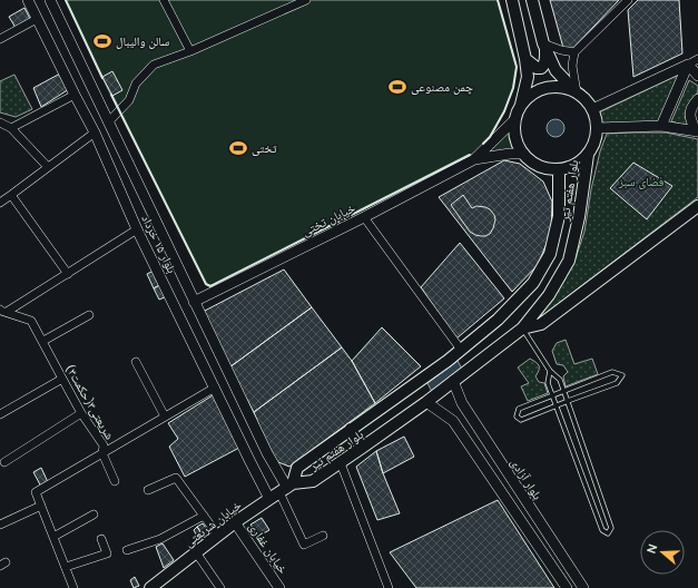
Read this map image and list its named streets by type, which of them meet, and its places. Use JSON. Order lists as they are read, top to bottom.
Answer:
{
  "streets": {
    "main road": ["بلوار هفتم تیر", "خیابان شریعتی"],
    "street": [
      "خیابان تختی",
      "بلوار ۱۵ خرداد",
      "شریعتی۳(حکمت۳)",
      "بلوار آزادی",
      "خیابان غفاری"
    ]
  },
  "crossings": [
    ["بلوار هفتم تیر", "بلوار ۱۵ خرداد"],
    ["بلوار هفتم تیر", "بلوار آزادی"],
    ["بلوار هفتم تیر", "خیابان شریعتی"],
    ["خیابان تختی", "بلوار ۱۵ خرداد"],
    ["بلوار ۱۵ خرداد", "خیابان شریعتی"],
    ["خیابان شریعتی", "خیابان غفاری"]
  ],
  "parks": ["فضای سبز"],
  "places": {
    "sports": ["سالن والیبال", "چمن مصنوعی", "تختی"]
  },
  "north": "left"
}
